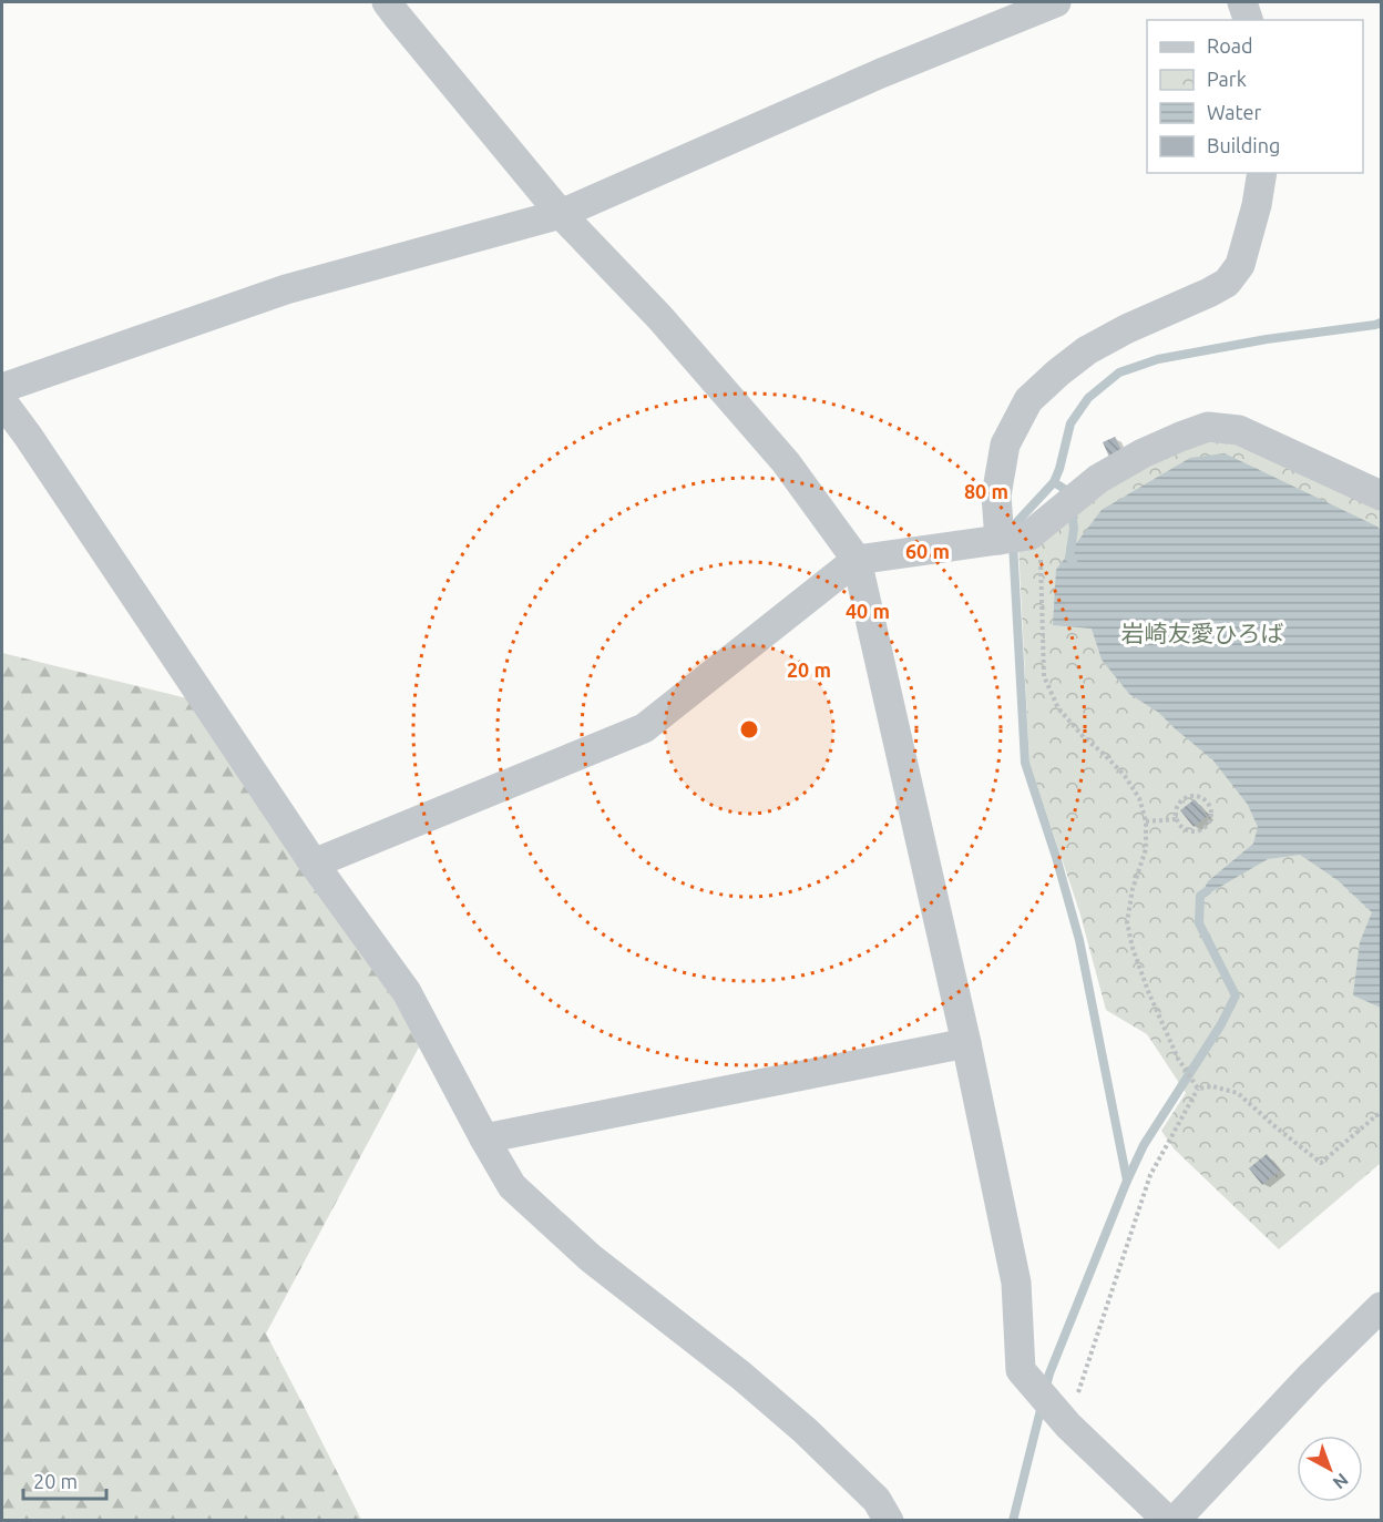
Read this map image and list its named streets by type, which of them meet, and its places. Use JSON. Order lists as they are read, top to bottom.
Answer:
{
  "parks": ["岩崎友愛ひろば"],
  "legend": [
    "Road",
    "Park",
    "Water",
    "Building"
  ],
  "scale_bar": "20 m",
  "north": "bottom right",
  "rings": [
    "80 m",
    "60 m",
    "40 m",
    "20 m"
  ]
}
